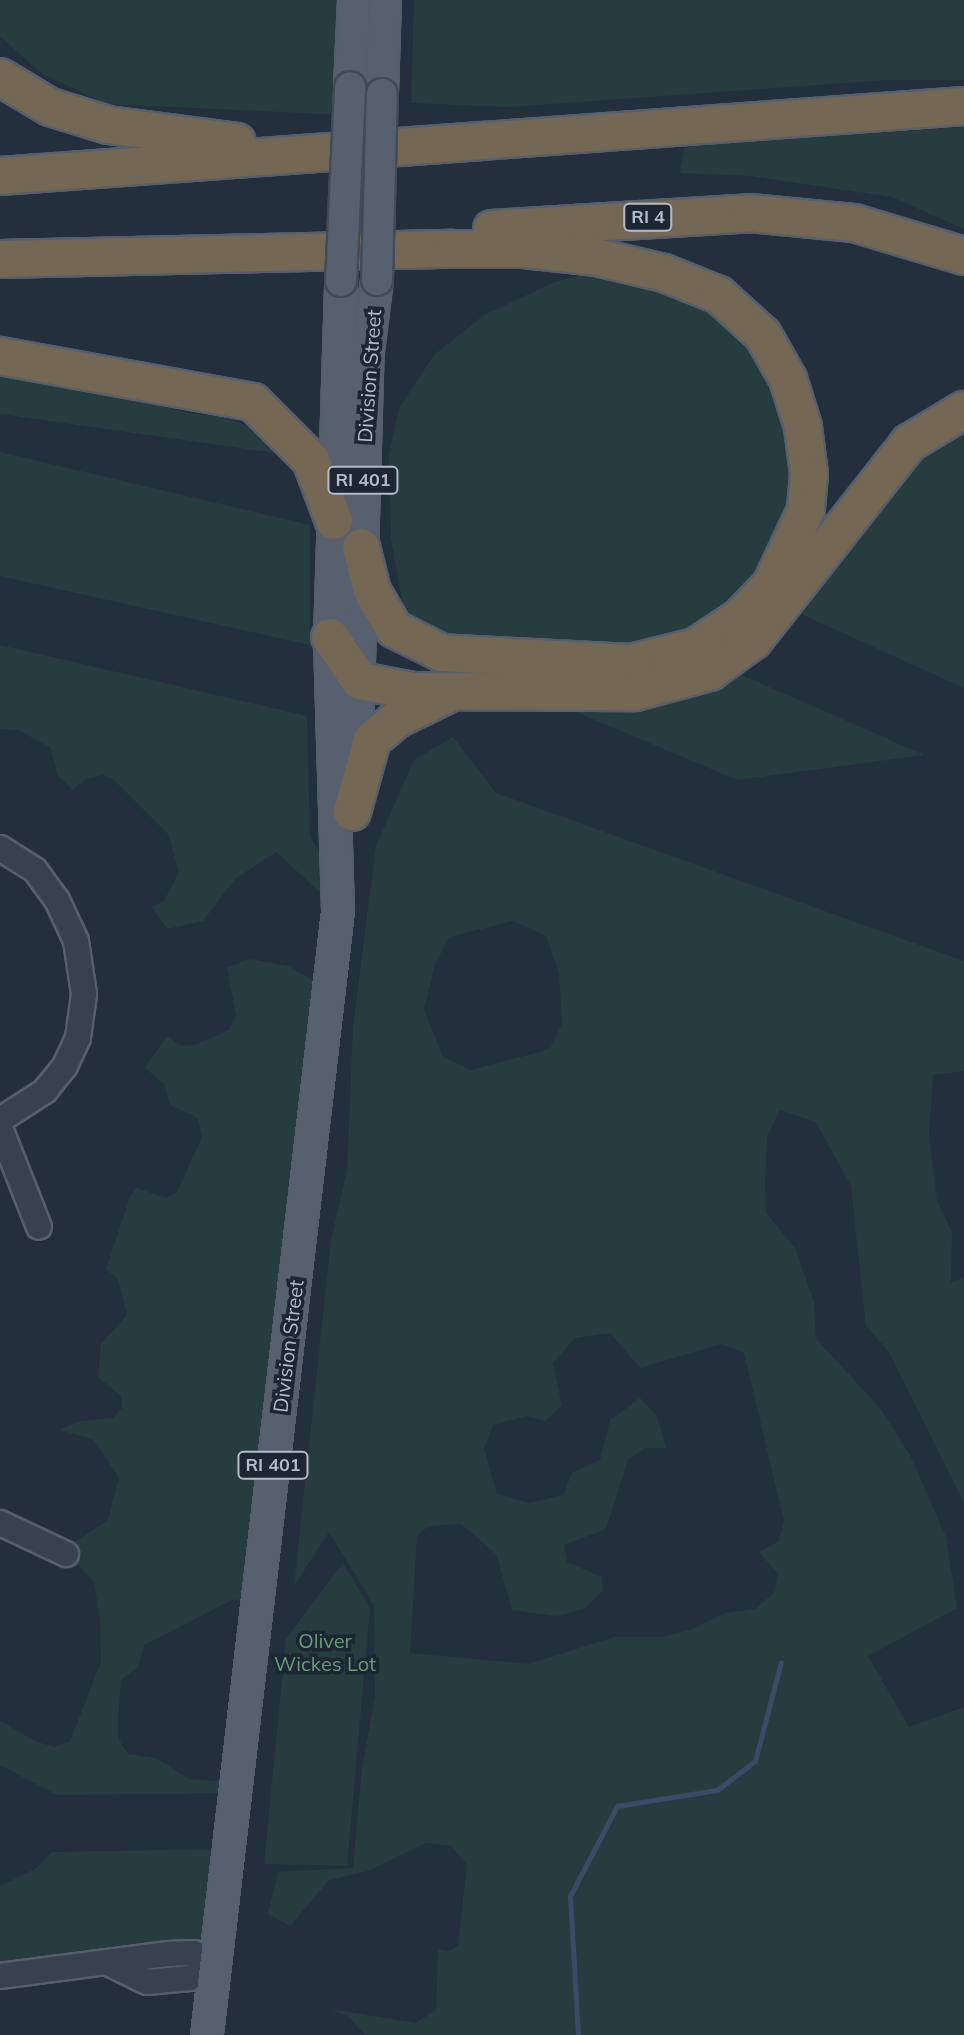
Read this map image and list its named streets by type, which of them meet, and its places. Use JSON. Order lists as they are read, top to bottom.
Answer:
{
  "streets": {
    "highway": ["RI 4"],
    "main road": ["Division Street", "RI 401"]
  },
  "crossings": [
    ["RI 4", "Division Street"]
  ],
  "parks": ["Oliver Wickes Lot"]
}
